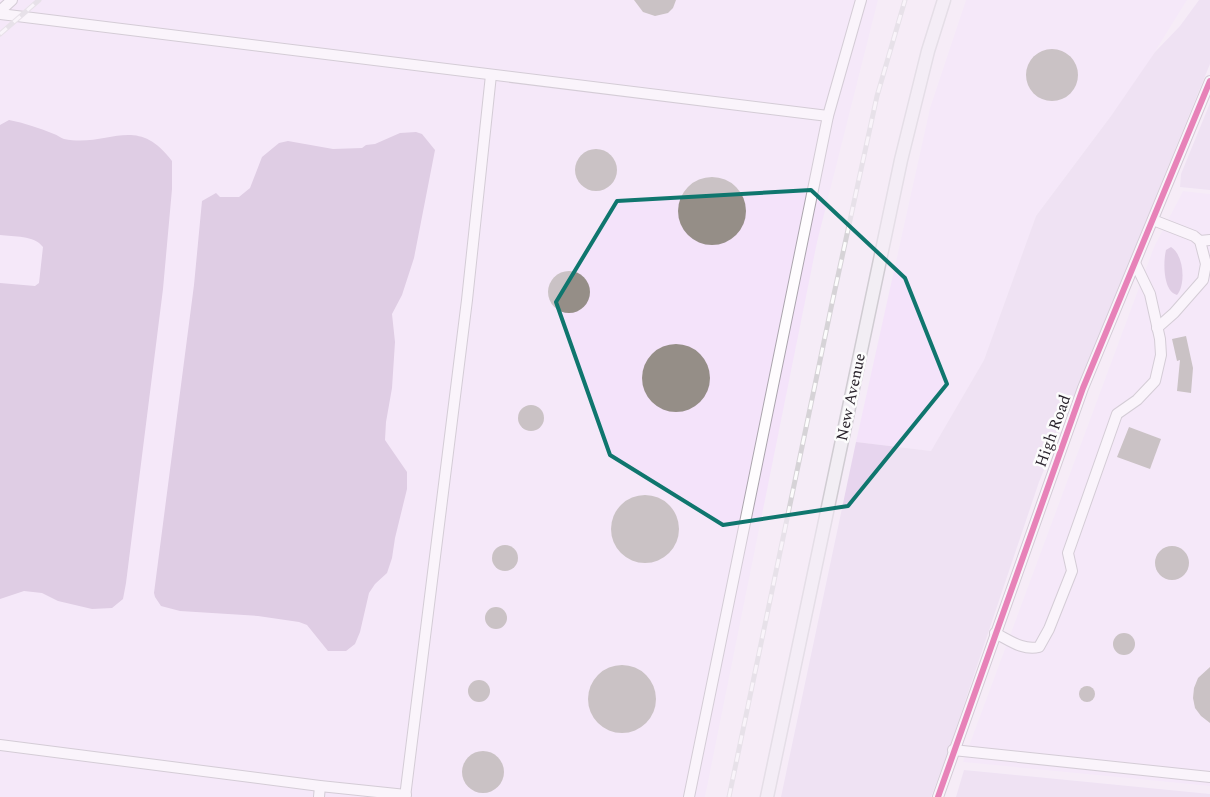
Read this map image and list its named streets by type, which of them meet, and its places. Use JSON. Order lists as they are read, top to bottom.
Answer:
{
  "streets": {
    "main road": ["New Avenue"],
    "street": ["High Road"]
  }
}
